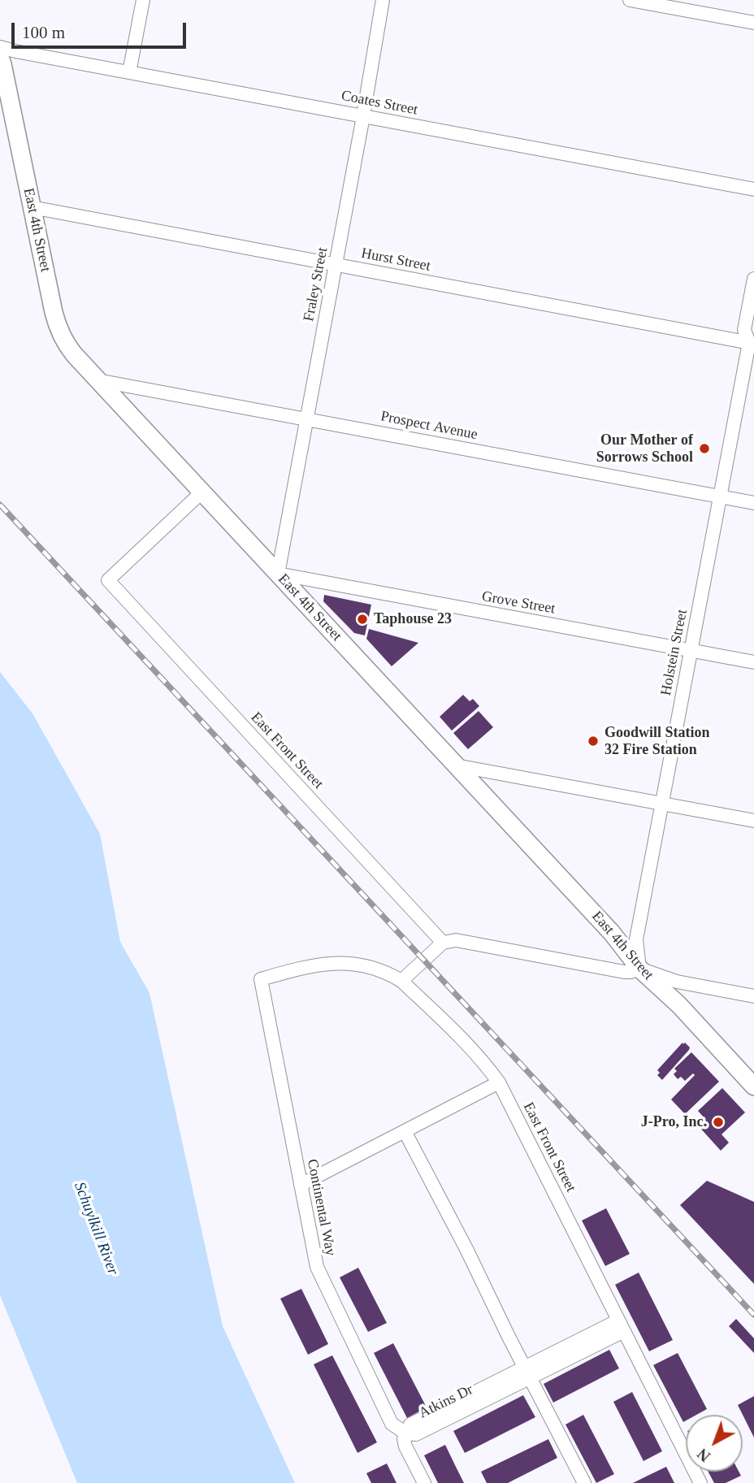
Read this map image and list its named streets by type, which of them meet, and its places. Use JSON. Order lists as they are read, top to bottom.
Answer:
{
  "streets": {
    "main road": ["East 4th Street"],
    "street": [
      "Coates Street",
      "Hurst Street",
      "Fraley Street",
      "Prospect Avenue",
      "Grove Street",
      "Holstein Street",
      "East Front Street",
      "Continental Way",
      "Atkins Dr"
    ]
  },
  "crossings": [
    ["Coates Street", "Fraley Street"],
    ["East 4th Street", "Hurst Street"],
    ["East 4th Street", "Fraley Street"],
    ["East 4th Street", "Prospect Avenue"],
    ["East 4th Street", "Grove Street"],
    ["East 4th Street", "Holstein Street"],
    ["East 4th Street", "East Front Street"],
    ["Hurst Street", "Fraley Street"],
    ["Hurst Street", "Holstein Street"],
    ["Fraley Street", "Prospect Avenue"],
    ["Fraley Street", "Grove Street"],
    ["Prospect Avenue", "Holstein Street"],
    ["Grove Street", "Holstein Street"],
    ["East Front Street", "Continental Way"],
    ["East Front Street", "Atkins Dr"],
    ["Continental Way", "Atkins Dr"]
  ],
  "water": ["Schuylkill River"],
  "places": [
    "Our Mother of Sorrows School",
    "Taphouse 23",
    "Goodwill Station 32 Fire Station",
    "J-Pro, Inc."
  ],
  "scale_bar": "100 m",
  "north": "bottom left"
}
